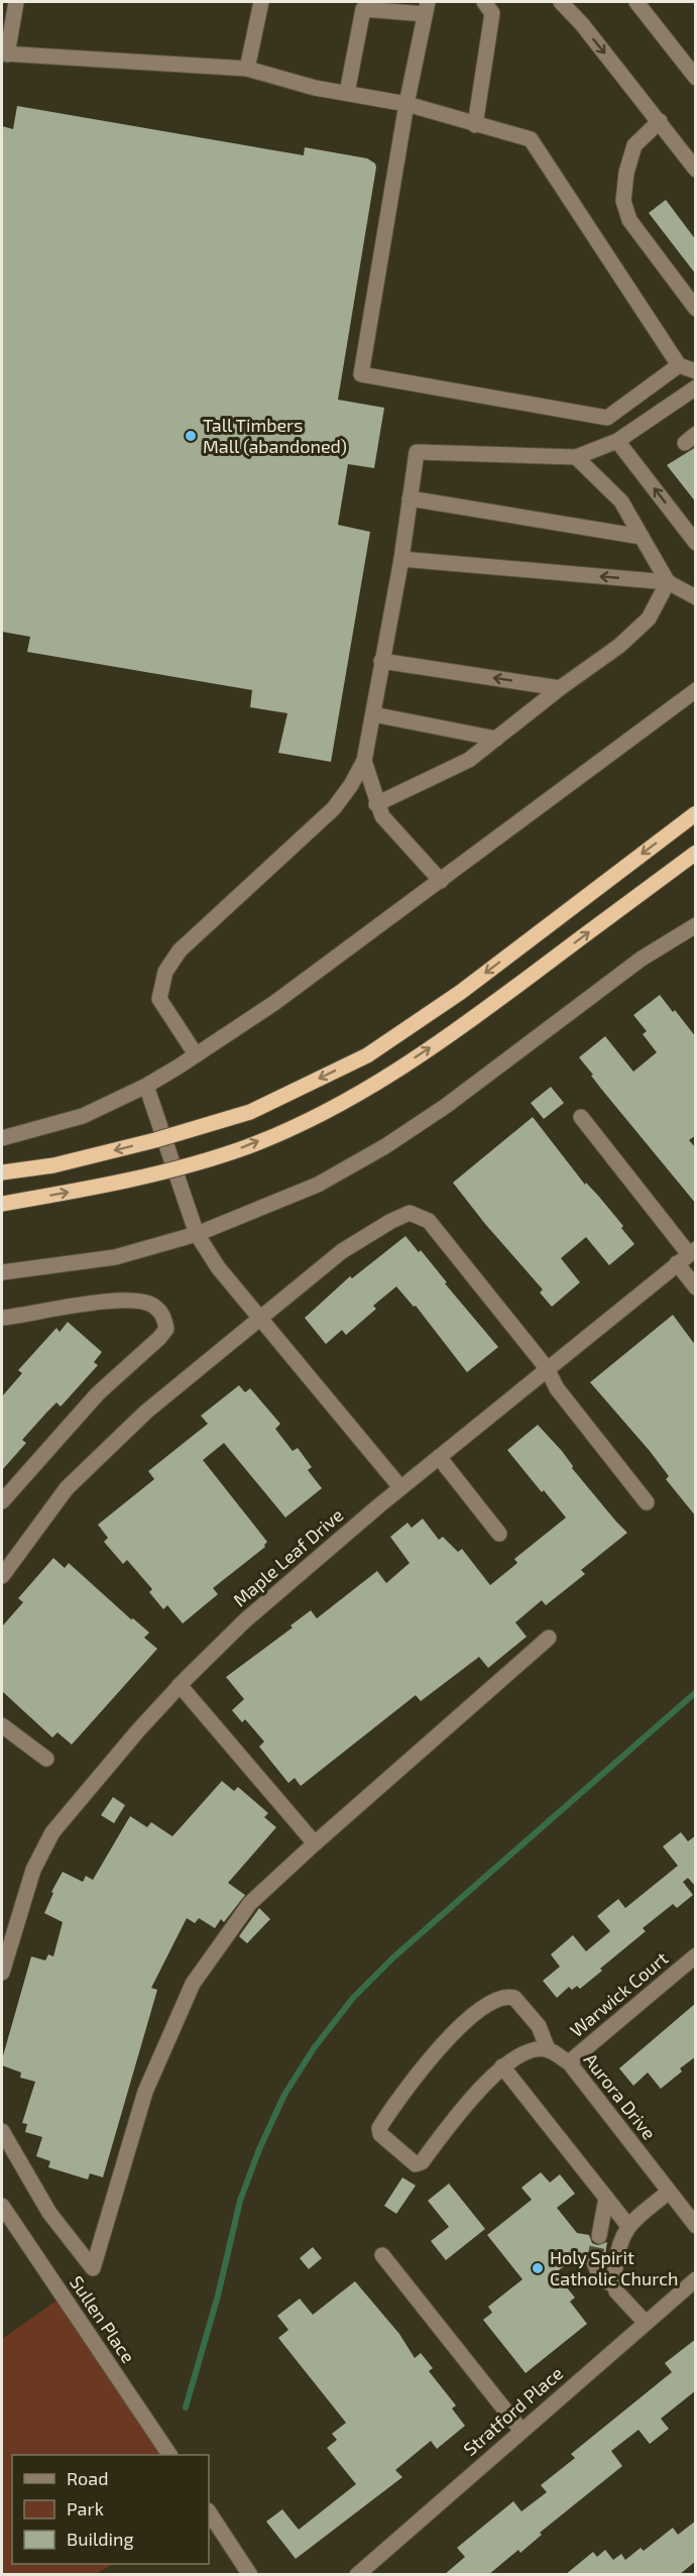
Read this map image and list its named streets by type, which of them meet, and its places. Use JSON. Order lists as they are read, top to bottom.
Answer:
{
  "streets": {
    "street": [
      "Maple Leaf Drive",
      "Warwick Court",
      "Aurora Drive",
      "Sullen Place",
      "Stratford Place"
    ]
  },
  "crossings": [
    ["Warwick Court", "Aurora Drive"]
  ],
  "places": ["Tall Timbers Mall (abandoned)", "Holy Spirit Catholic Church"],
  "legend": ["Road", "Park", "Building"]
}
